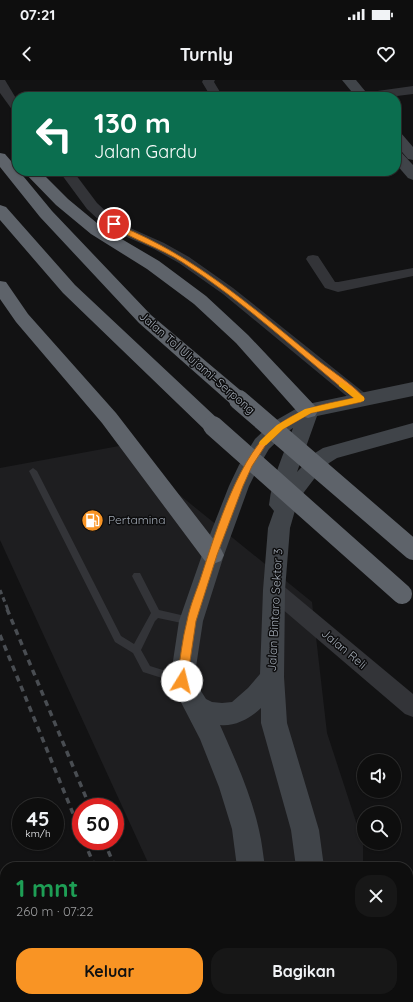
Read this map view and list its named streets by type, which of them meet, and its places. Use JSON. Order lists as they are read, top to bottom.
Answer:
{
  "streets": {
    "highway": ["Jalan Tol Ulujami–Serpong"],
    "main road": ["Jalan Bintaro Sektor 3"],
    "street": ["Jalan Reli"]
  },
  "crossings": [
    ["Jalan Bintaro Sektor 3", "Jalan Reli"]
  ],
  "places": {
    "fuel station": ["Pertamina"]
  },
  "page": {
    "status": "07:21",
    "header": "Turnly",
    "turn": ["130 m", "Jalan Gardu"],
    "speed": "45 km/h",
    "limit": "50",
    "heading": ["1 mnt", "260 m · 07:22"],
    "buttons": ["Keluar", "Bagikan"]
  }
}
